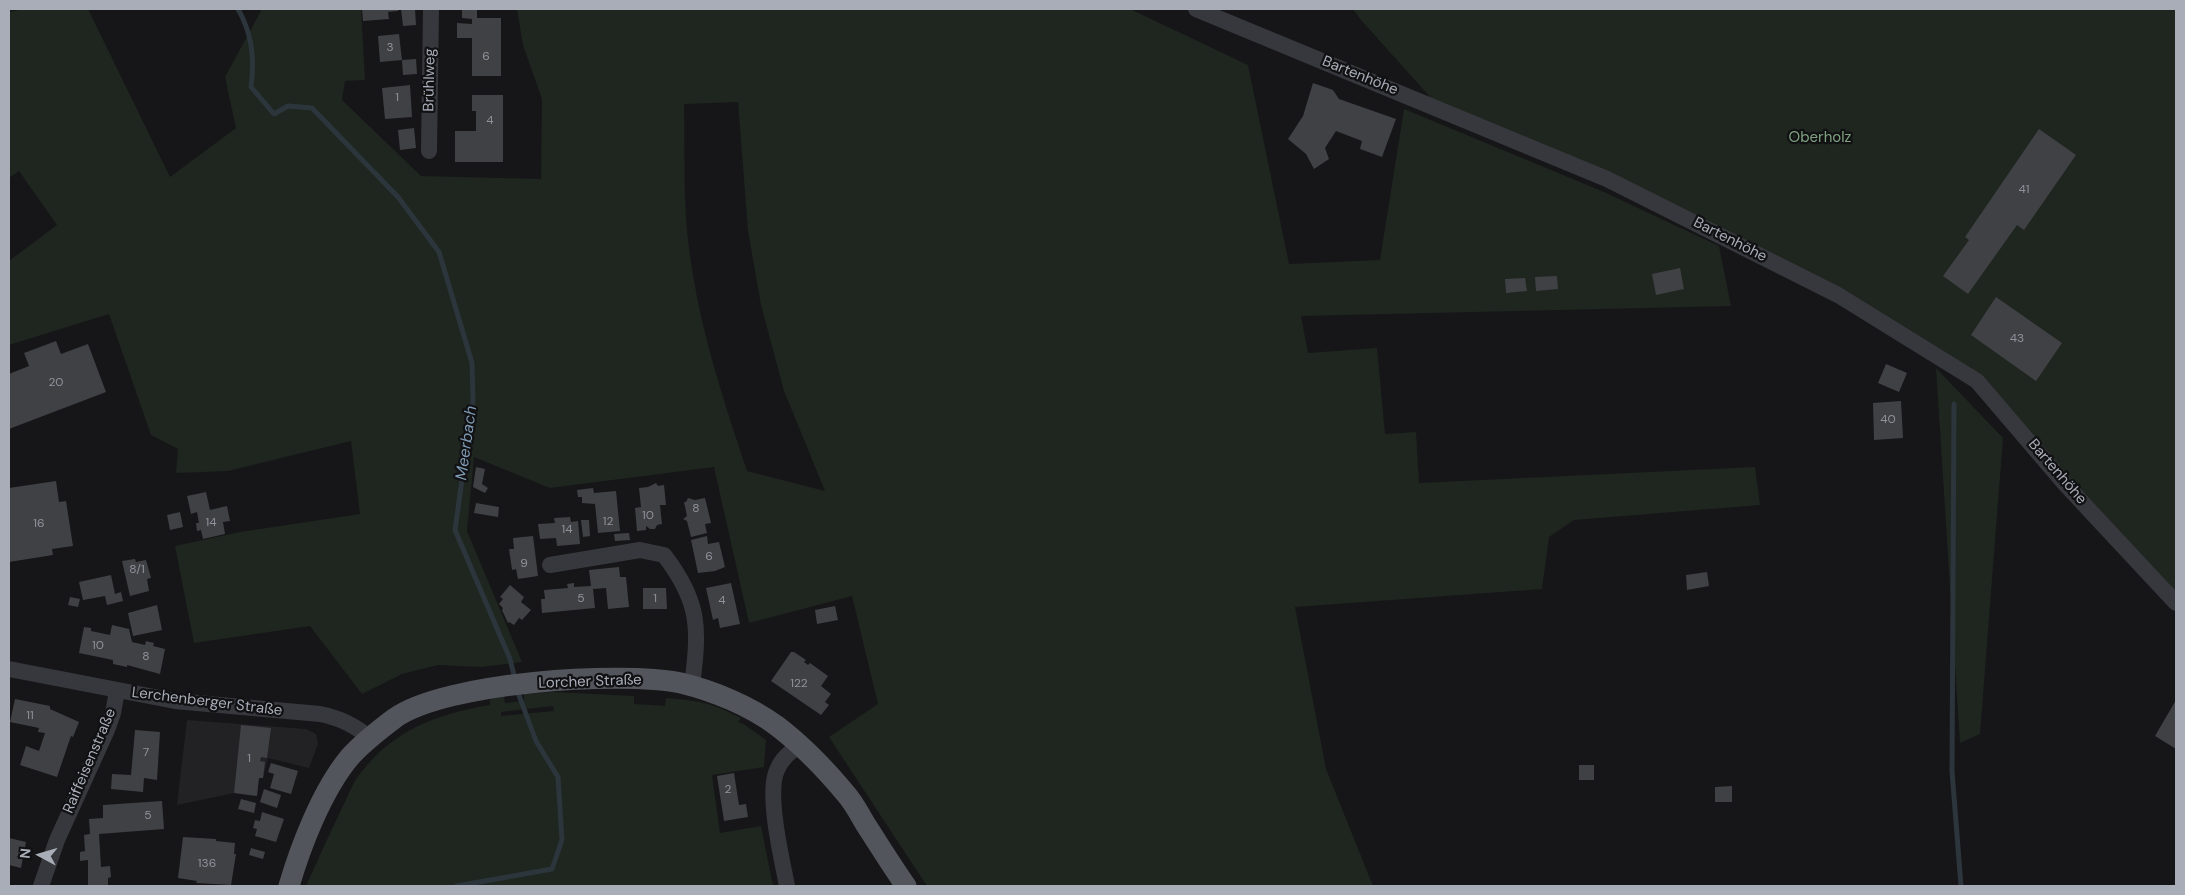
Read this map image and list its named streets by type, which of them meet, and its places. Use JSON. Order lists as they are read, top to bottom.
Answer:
{
  "streets": {
    "main road": ["Lorcher Straße"],
    "street": [
      "Bartenhöhe",
      "Brühlweg",
      "Lerchenberger Straße",
      "Raiffeisenstraße"
    ]
  },
  "crossings": [
    ["Lorcher Straße", "Lerchenberger Straße"],
    ["Lerchenberger Straße", "Raiffeisenstraße"]
  ],
  "water": ["Meerbach"],
  "parks": ["Oberholz"],
  "house_numbers": [
    "3",
    "6",
    "1",
    "4",
    "41",
    "43",
    "20",
    "40",
    "8",
    "10",
    "12",
    "14",
    "16",
    "14",
    "6",
    "9",
    "8/1",
    "5",
    "1",
    "4",
    "10",
    "8",
    "122",
    "11",
    "7",
    "1",
    "2",
    "5",
    "136"
  ],
  "north": "left"
}
